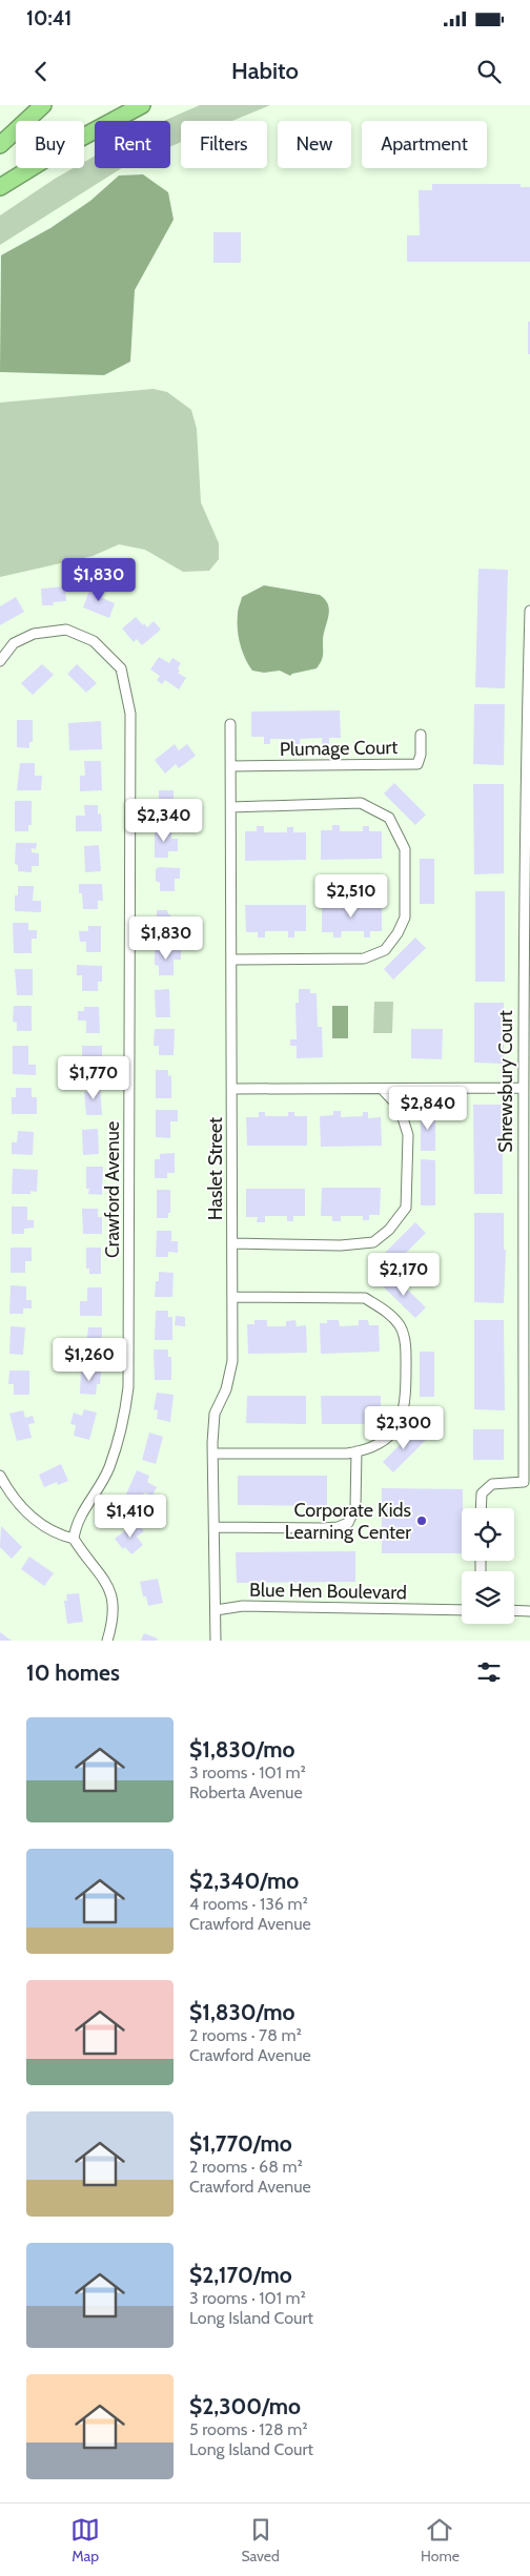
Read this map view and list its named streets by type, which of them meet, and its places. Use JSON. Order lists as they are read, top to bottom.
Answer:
{
  "streets": {
    "street": [
      "Plumage Court",
      "Shrewsbury Court",
      "Haslet Street",
      "Crawford Avenue",
      "Blue Hen Boulevard"
    ]
  },
  "crossings": [
    ["Plumage Court", "Haslet Street"],
    ["Haslet Street", "Blue Hen Boulevard"]
  ],
  "places": ["Corporate Kids Learning Center"],
  "page": {
    "status": "10:41",
    "header": "Habito",
    "chip": [
      "Buy",
      "Rent",
      "Filters",
      "New",
      "Apartment"
    ],
    "price": [
      "$1,830",
      "$2,340",
      "$2,510",
      "$1,830",
      "$1,770",
      "$2,840",
      "$2,170",
      "$1,260",
      "$2,300",
      "$1,410"
    ],
    "heading": "10 homes",
    "list": [
      {
        "name": "$1,830/mo",
        "note": "3 rooms · 101 m² · Roberta Avenue"
      },
      {
        "name": "$2,340/mo",
        "note": "4 rooms · 136 m² · Crawford Avenue"
      },
      {
        "name": "$1,830/mo",
        "note": "2 rooms · 78 m² · Crawford Avenue"
      },
      {
        "name": "$1,770/mo",
        "note": "2 rooms · 68 m² · Crawford Avenue"
      },
      {
        "name": "$2,170/mo",
        "note": "3 rooms · 101 m² · Long Island Court"
      },
      {
        "name": "$2,300/mo",
        "note": "5 rooms · 128 m² · Long Island Court"
      }
    ],
    "tabs": ["Map", "Saved", "Home"]
  }
}
